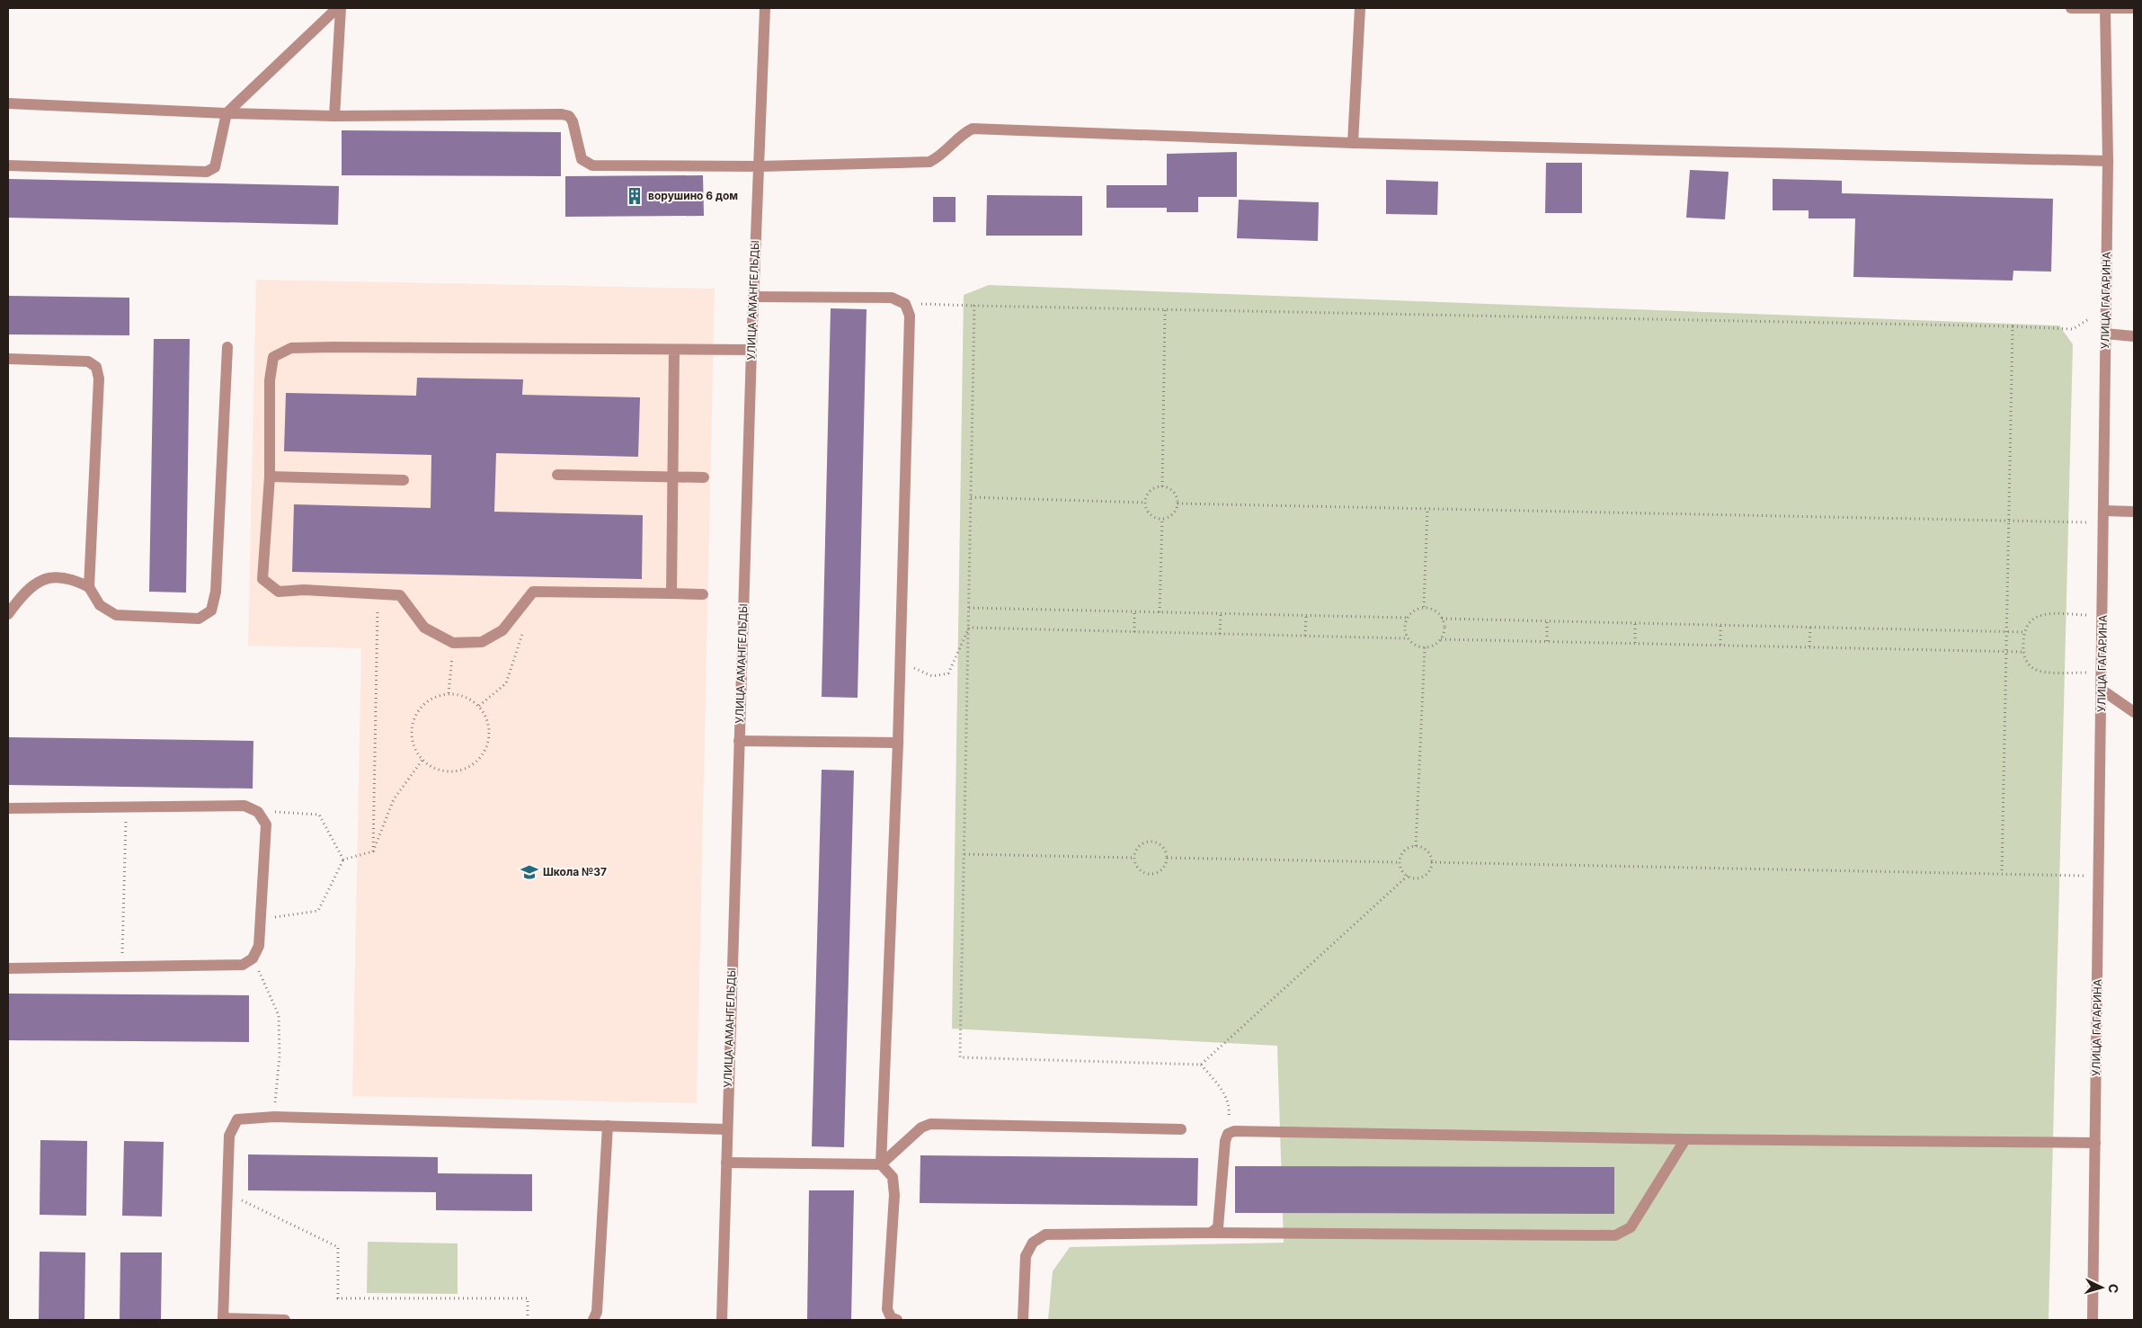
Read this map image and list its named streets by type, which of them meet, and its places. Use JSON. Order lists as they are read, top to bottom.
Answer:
{
  "streets": {
    "street": ["УЛИЦА АМАНГЕЛЬДЫ", "УЛИЦА ГАГАРИНА"]
  },
  "places": {
    "building": ["ворушино 6 дом"],
    "school or university": ["Школа №37"]
  },
  "north": "right"
}
